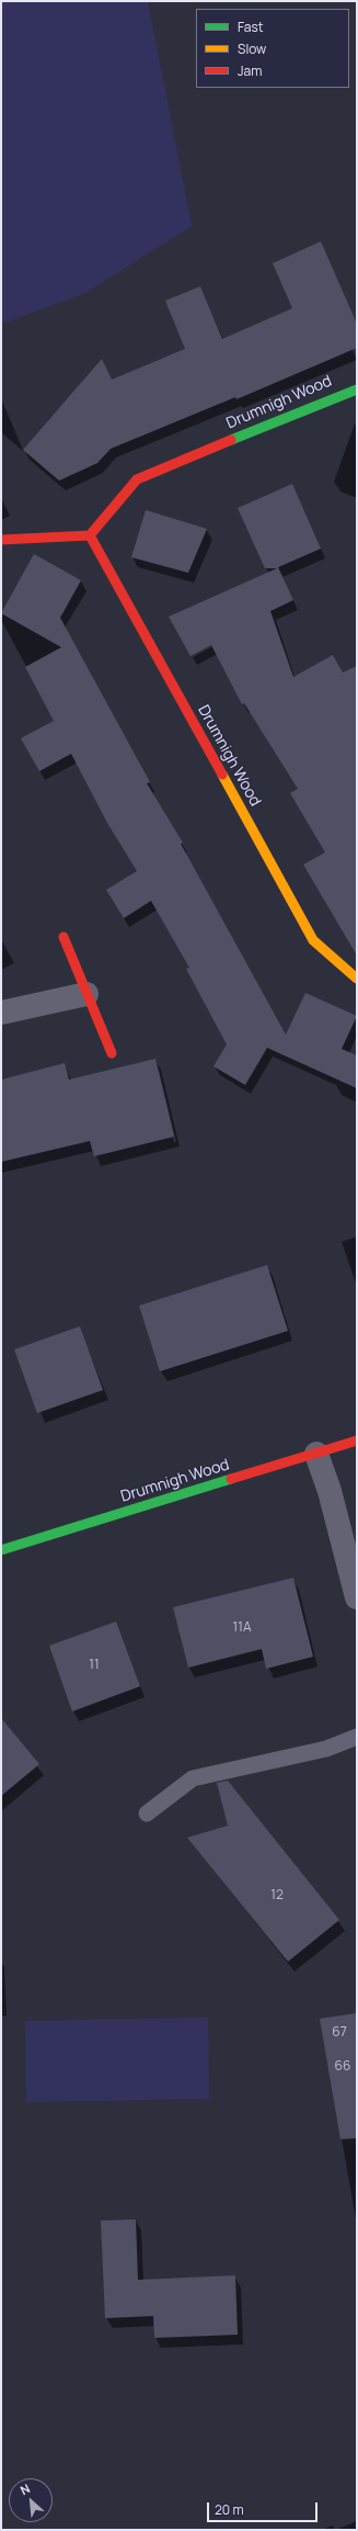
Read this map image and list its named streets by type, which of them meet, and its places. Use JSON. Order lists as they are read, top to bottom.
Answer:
{
  "streets": {
    "street": ["Drumnigh Wood"]
  },
  "house_numbers": [
    "11A",
    "11",
    "12",
    "67",
    "66"
  ],
  "legend": ["Fast", "Slow", "Jam"],
  "scale_bar": "20 m",
  "north": "top left"
}
